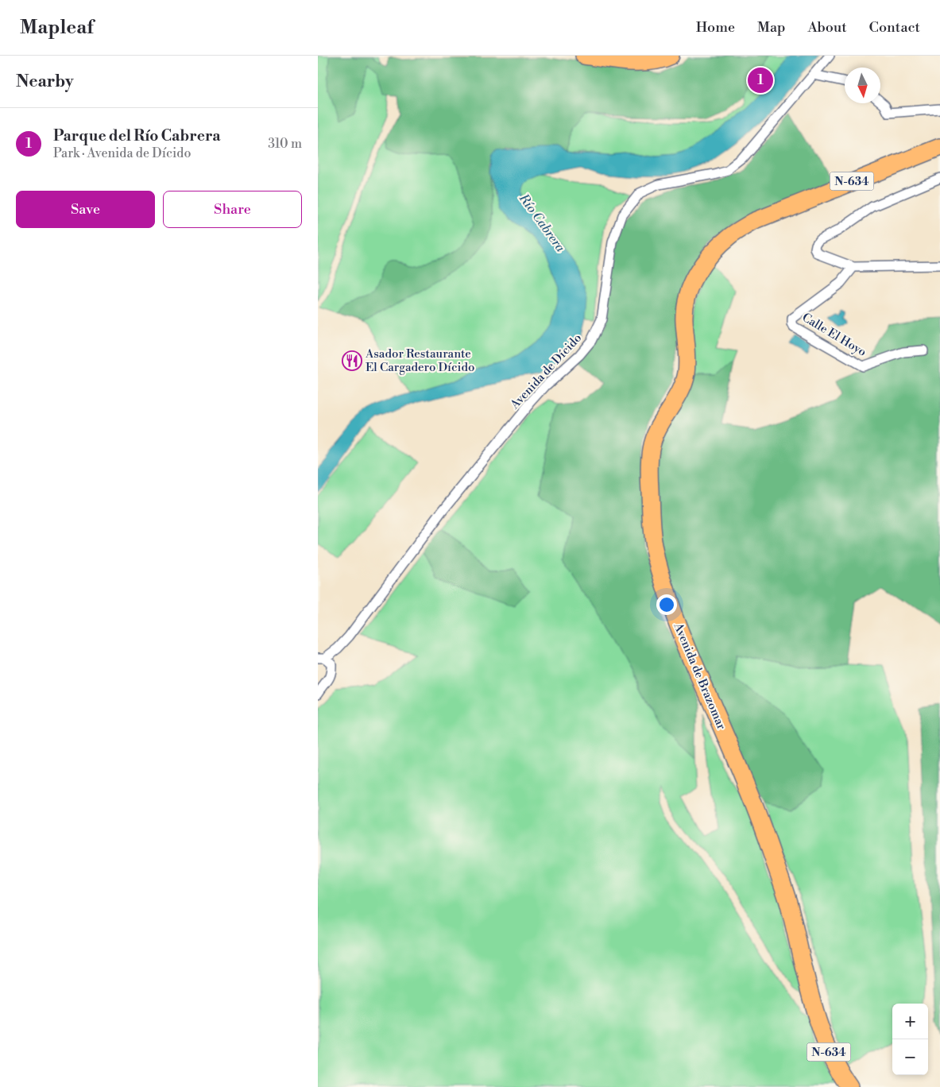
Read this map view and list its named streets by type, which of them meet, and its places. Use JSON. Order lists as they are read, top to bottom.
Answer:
{
  "streets": {
    "highway": ["N-634", "Avenida de Brazomar"],
    "street": ["Calle El Hoyo", "Avenida de Dícido"]
  },
  "water": ["Río Cabrera"],
  "places": {
    "restaurant": ["Asador Restaurante El Cargadero Dícido"]
  },
  "north": "bottom",
  "page": {
    "header": "Mapleaf",
    "nav": [
      "Home",
      "Map",
      "About",
      "Contact"
    ],
    "heading": "Nearby",
    "pins": "1",
    "list": [
      {
        "mark": "1",
        "name": "Parque del Río Cabrera",
        "note": "Park · Avenida de Dícido",
        "value": "310 m"
      }
    ],
    "buttons": ["Save", "Share"],
    "map_buttons": ["+", "−"]
  }
}
